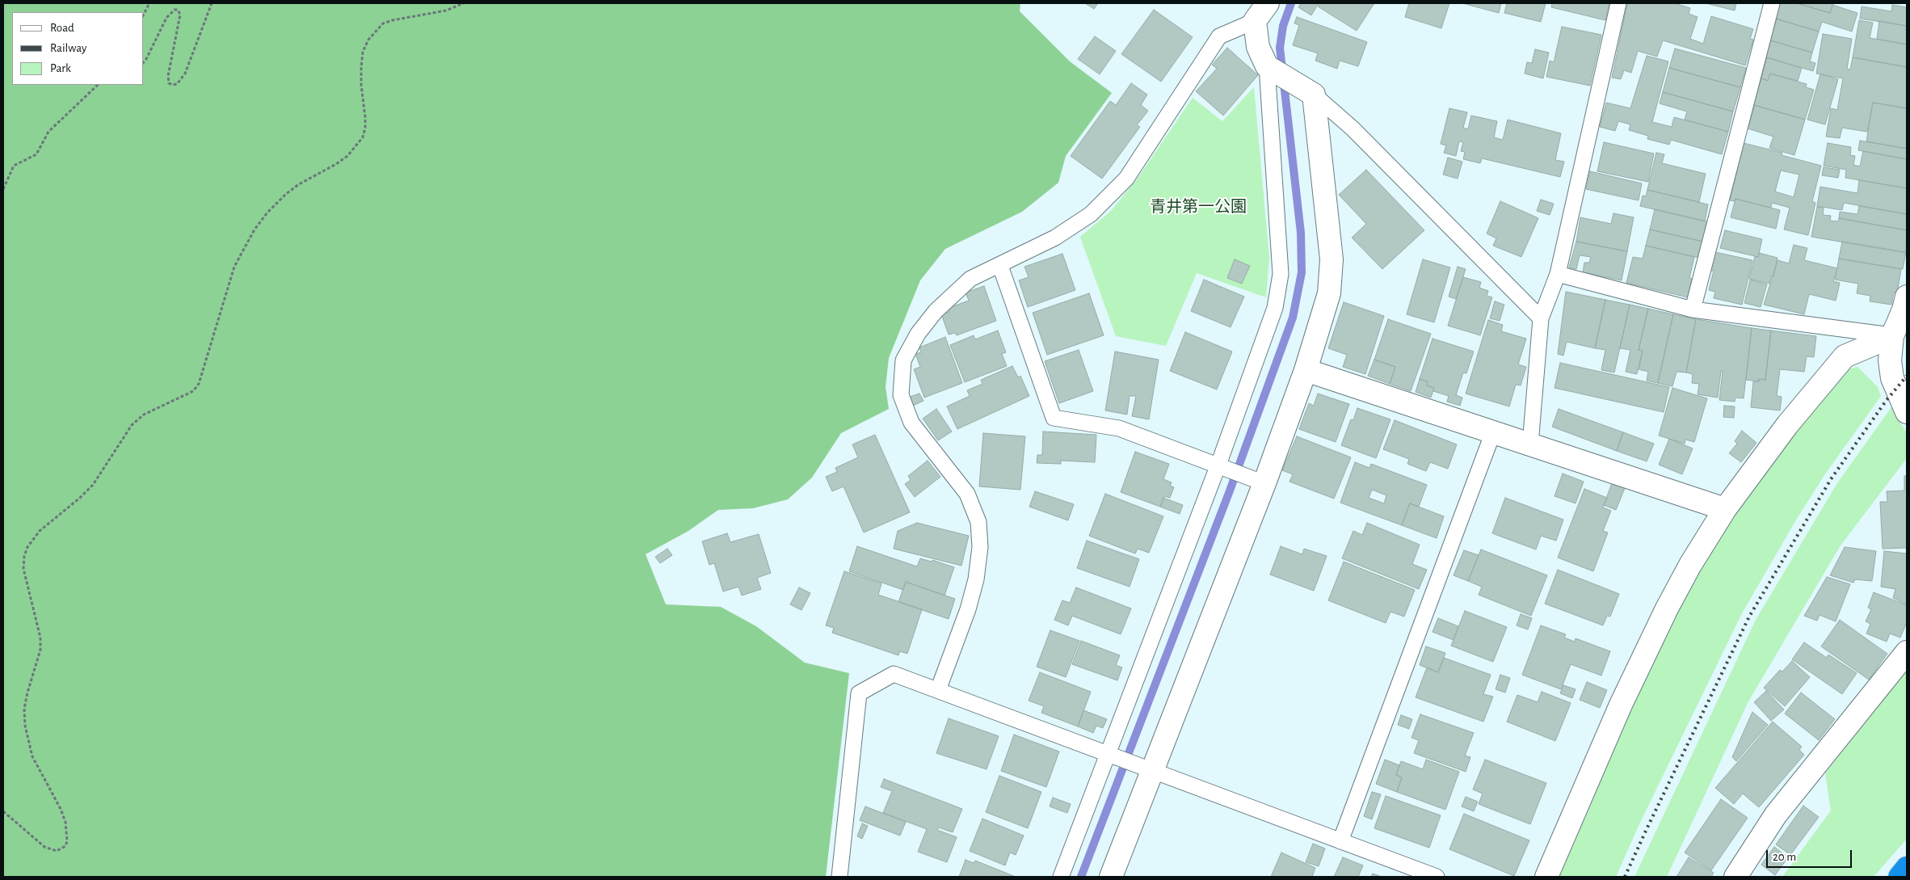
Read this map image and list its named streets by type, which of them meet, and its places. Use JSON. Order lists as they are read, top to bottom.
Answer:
{
  "parks": ["青井第一公園"],
  "legend": ["Road", "Railway", "Park"],
  "scale_bar": "20 m"
}
